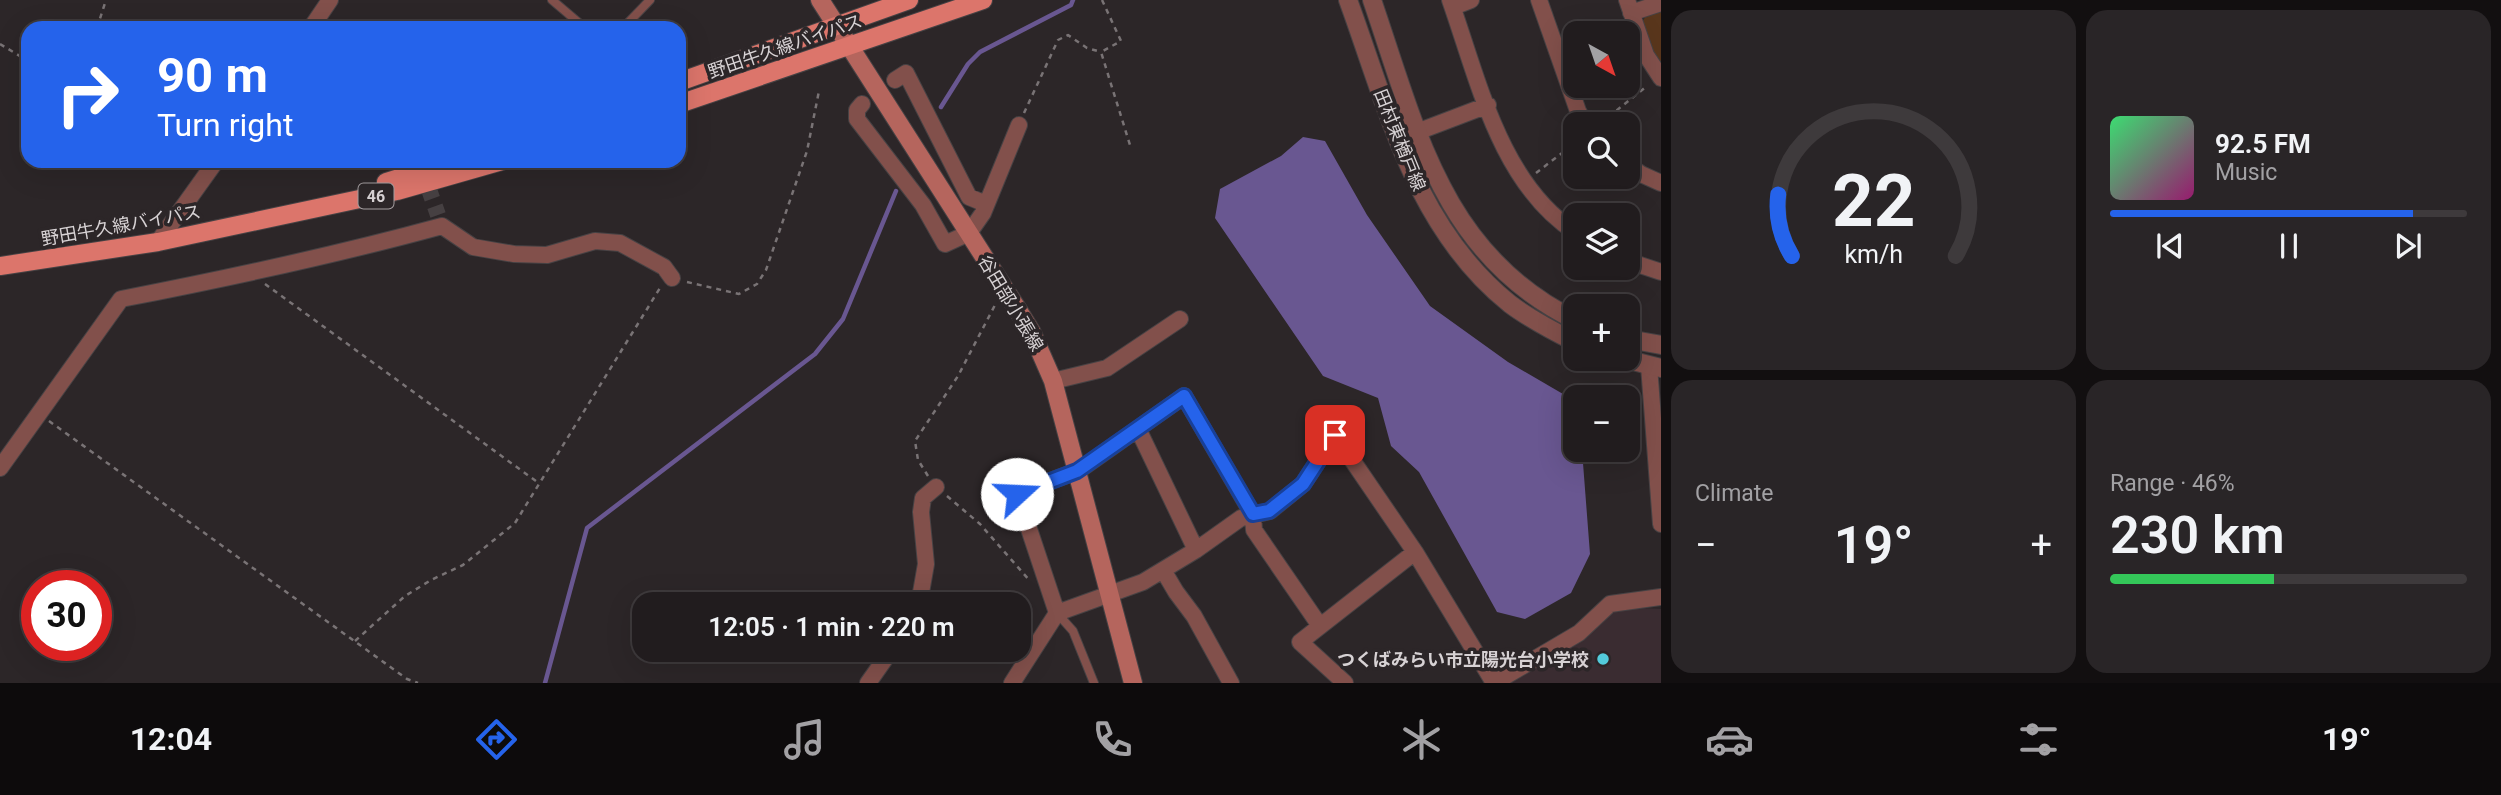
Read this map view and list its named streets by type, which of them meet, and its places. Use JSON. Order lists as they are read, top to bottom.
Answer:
{
  "streets": {
    "main road": ["野田牛久線バイパス", "46", "谷田部小張線"],
    "street": ["田村東楢戸線"]
  },
  "crossings": [
    ["野田牛久線バイパス", "谷田部小張線"]
  ],
  "places": ["つくばみらい市立陽光台小学校"],
  "north": "bottom right",
  "page": {
    "map_buttons": ["+", "−"],
    "turn": ["90 m", "Turn right"],
    "song": ["92.5 FM", "Music"],
    "tile": [
      "Climate",
      ["Range · 46%", "230 km"]
    ],
    "heat": ["−", "19°", "+"],
    "limit": "30",
    "trip": "12:05 · 1 min · 220 m",
    "tabs": ["12:04", "19°"],
    "gauge": ["22", "km/h"]
  }
}
